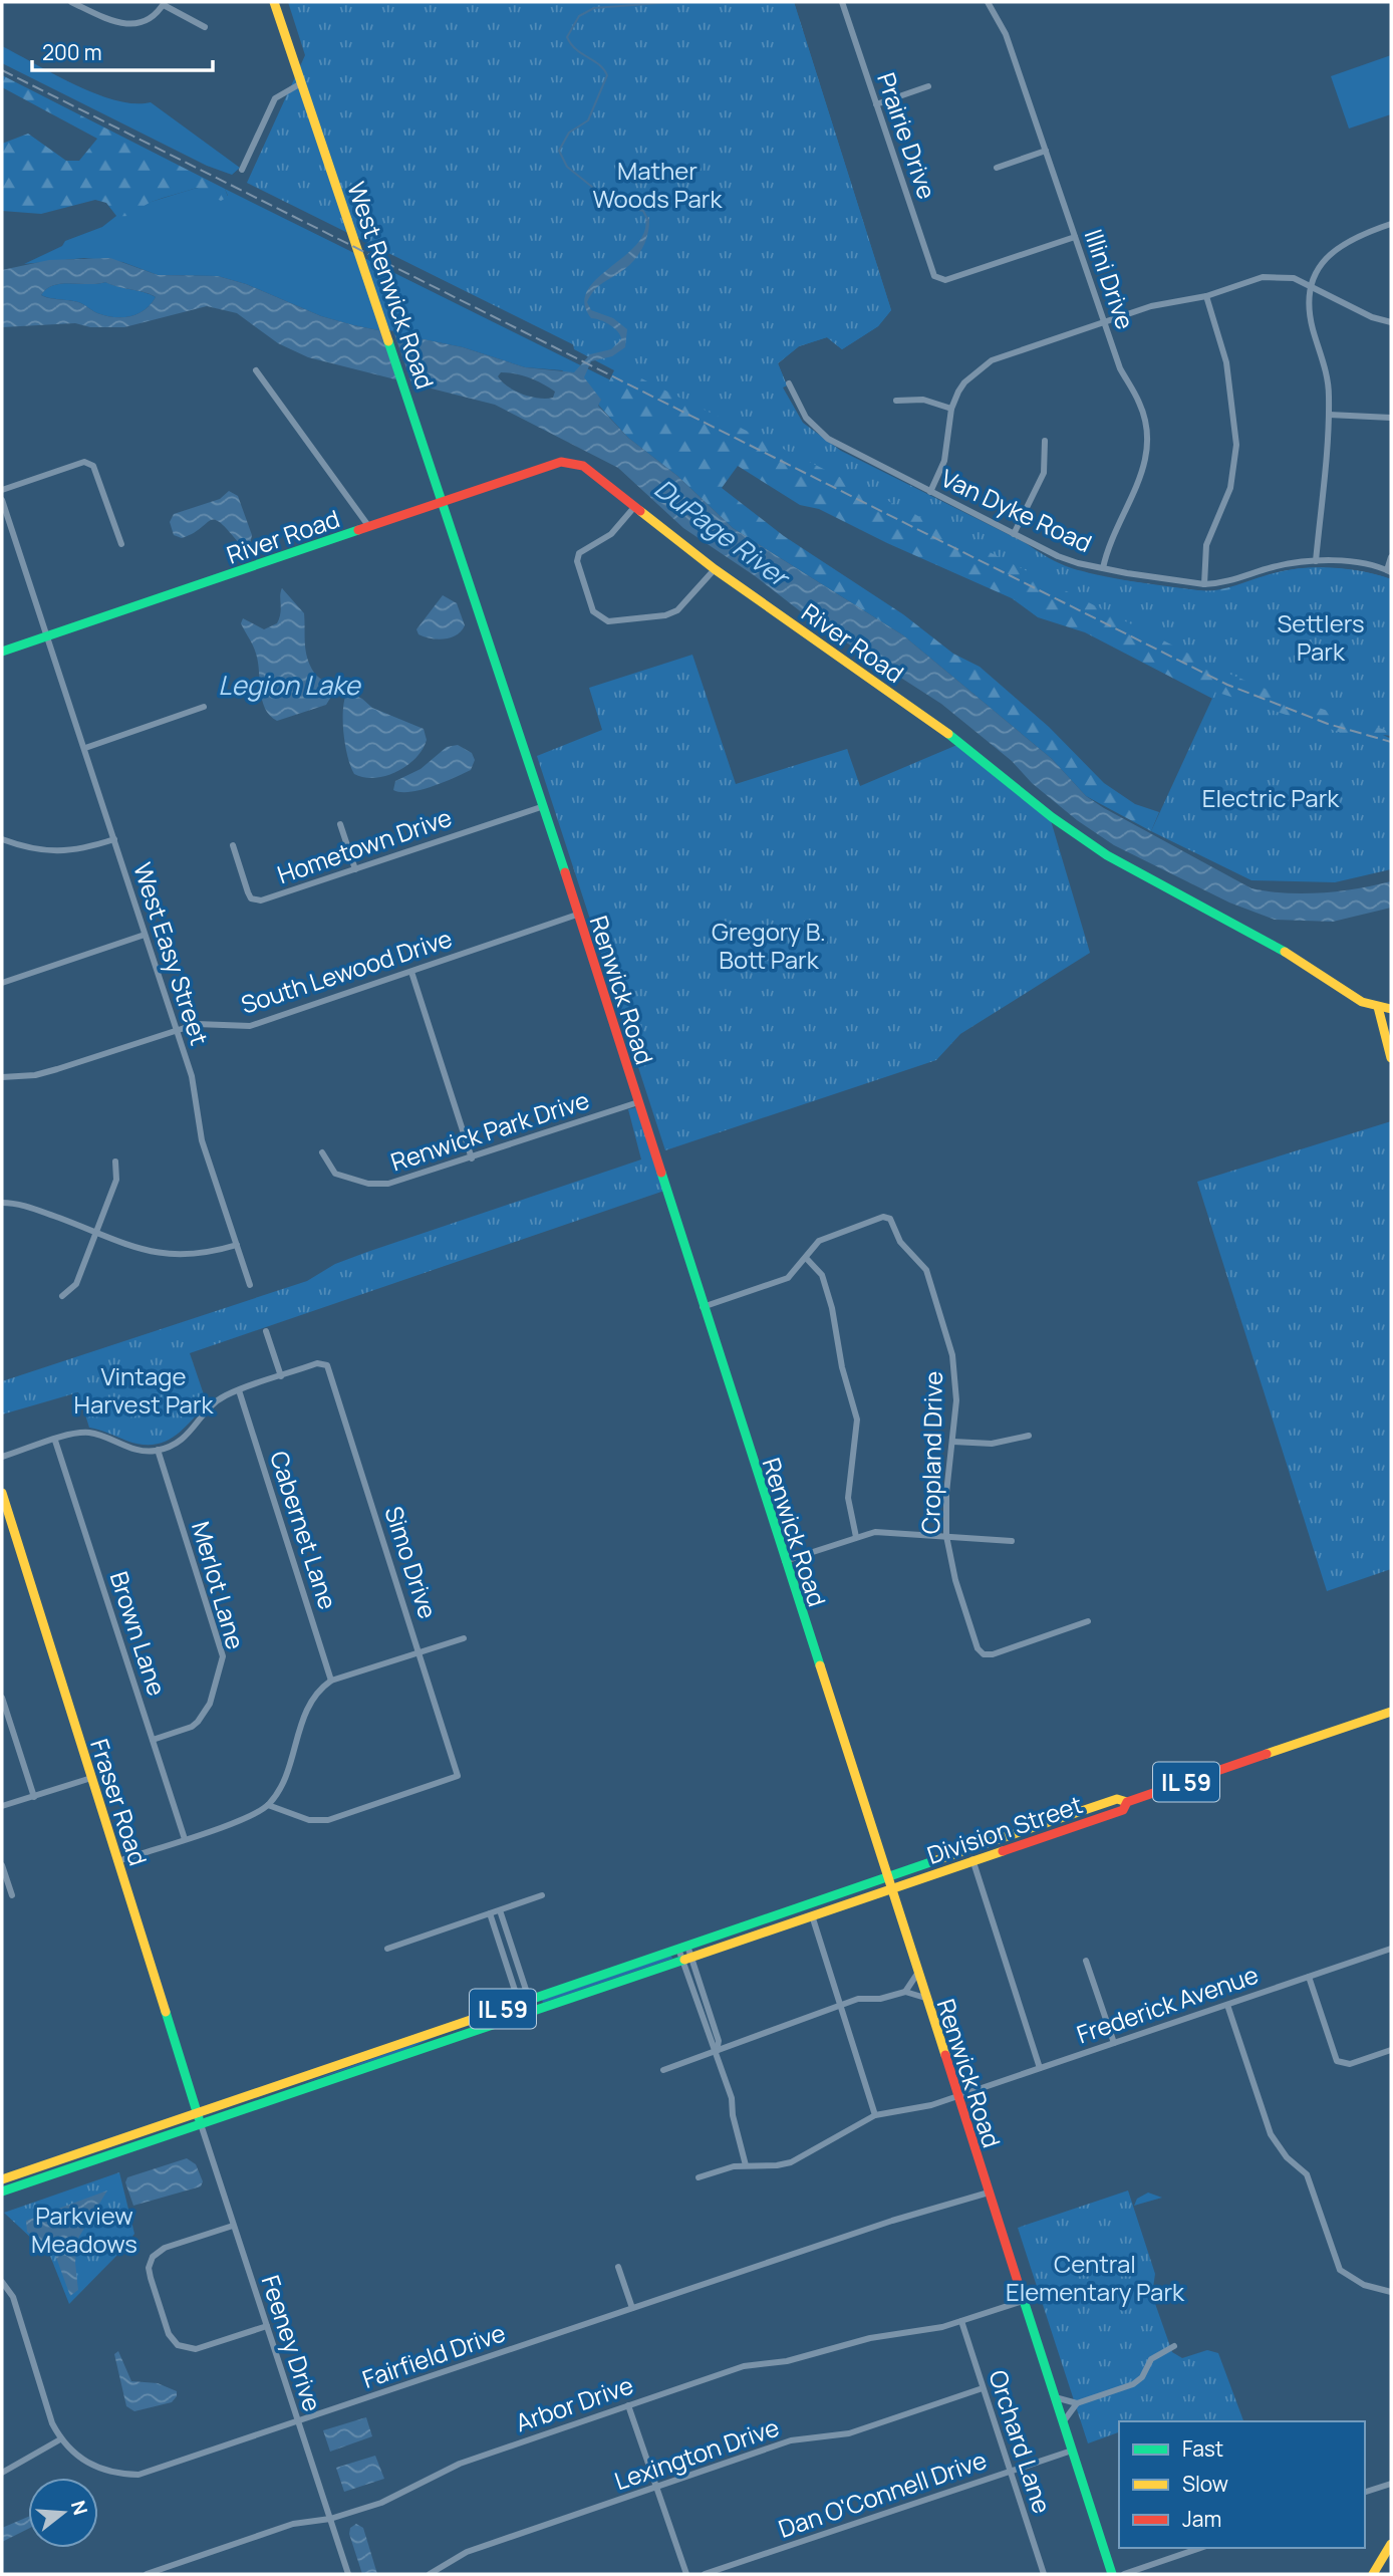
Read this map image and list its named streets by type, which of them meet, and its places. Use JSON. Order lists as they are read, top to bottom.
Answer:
{
  "streets": {
    "street": [
      "Prairie Drive",
      "Illini Drive",
      "West Renwick Road",
      "Van Dyke Road",
      "River Road",
      "Hometown Drive",
      "West Easy Street",
      "South Lewood Drive",
      "Renwick Road",
      "Renwick Park Drive",
      "Cropland Drive",
      "Cabernet Lane",
      "Simo Drive",
      "Merlot Lane",
      "Brown Lane",
      "IL 59",
      "Fraser Road",
      "Division Street",
      "Frederick Avenue",
      "Feeney Drive",
      "Fairfield Drive",
      "Arbor Drive",
      "Orchard Lane",
      "Lexington Drive",
      "Dan O'Connell Drive"
    ]
  },
  "crossings": [
    ["Prairie Drive", "Illini Drive"],
    ["Illini Drive", "Van Dyke Road"],
    ["West Renwick Road", "River Road"],
    ["West Renwick Road", "Renwick Road"],
    ["River Road", "West Easy Street"],
    ["River Road", "Renwick Road"],
    ["Hometown Drive", "Renwick Road"],
    ["West Easy Street", "South Lewood Drive"],
    ["South Lewood Drive", "Renwick Road"],
    ["Renwick Road", "Renwick Park Drive"],
    ["Renwick Road", "IL 59"],
    ["Renwick Road", "Division Street"],
    ["Renwick Road", "Frederick Avenue"],
    ["Renwick Road", "Fairfield Drive"],
    ["Renwick Road", "Arbor Drive"],
    ["Renwick Road", "Dan O'Connell Drive"],
    ["Merlot Lane", "Brown Lane"],
    ["IL 59", "Fraser Road"],
    ["IL 59", "Division Street"],
    ["IL 59", "Feeney Drive"],
    ["Fraser Road", "Feeney Drive"],
    ["Feeney Drive", "Fairfield Drive"],
    ["Feeney Drive", "Arbor Drive"],
    ["Arbor Drive", "Orchard Lane"],
    ["Orchard Lane", "Lexington Drive"],
    ["Orchard Lane", "Dan O'Connell Drive"]
  ],
  "water": ["DuPage River", "Legion Lake"],
  "parks": [
    "Mather Woods Park",
    "Settlers Park",
    "Electric Park",
    "Gregory B. Bott Park",
    "Vintage Harvest Park",
    "Parkview Meadows",
    "Central Elementary Park"
  ],
  "legend": ["Fast", "Slow", "Jam"],
  "scale_bar": "200 m",
  "north": "right"
}
